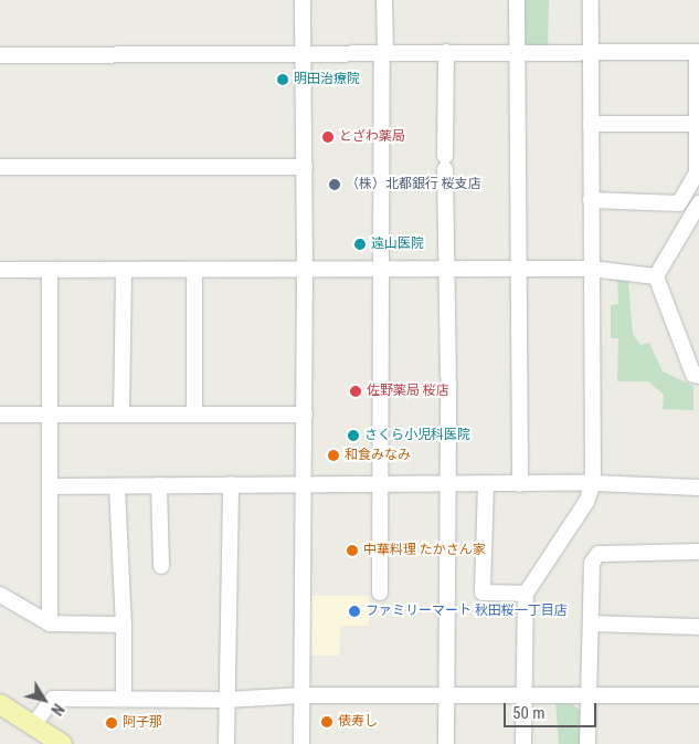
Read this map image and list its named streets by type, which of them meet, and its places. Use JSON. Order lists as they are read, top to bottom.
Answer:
{
  "places": [
    "明田治療院",
    "とざわ薬局",
    "（株）北都銀行 桜支店",
    "遠山医院",
    "佐野薬局 桜店",
    "さくら小児科医院",
    "和食みなみ",
    "中華料理 たかさん家",
    "ファミリーマート 秋田桜一丁目店",
    "俵寿し",
    "阿子那"
  ],
  "scale_bar": "50 m",
  "north": "bottom right"
}
